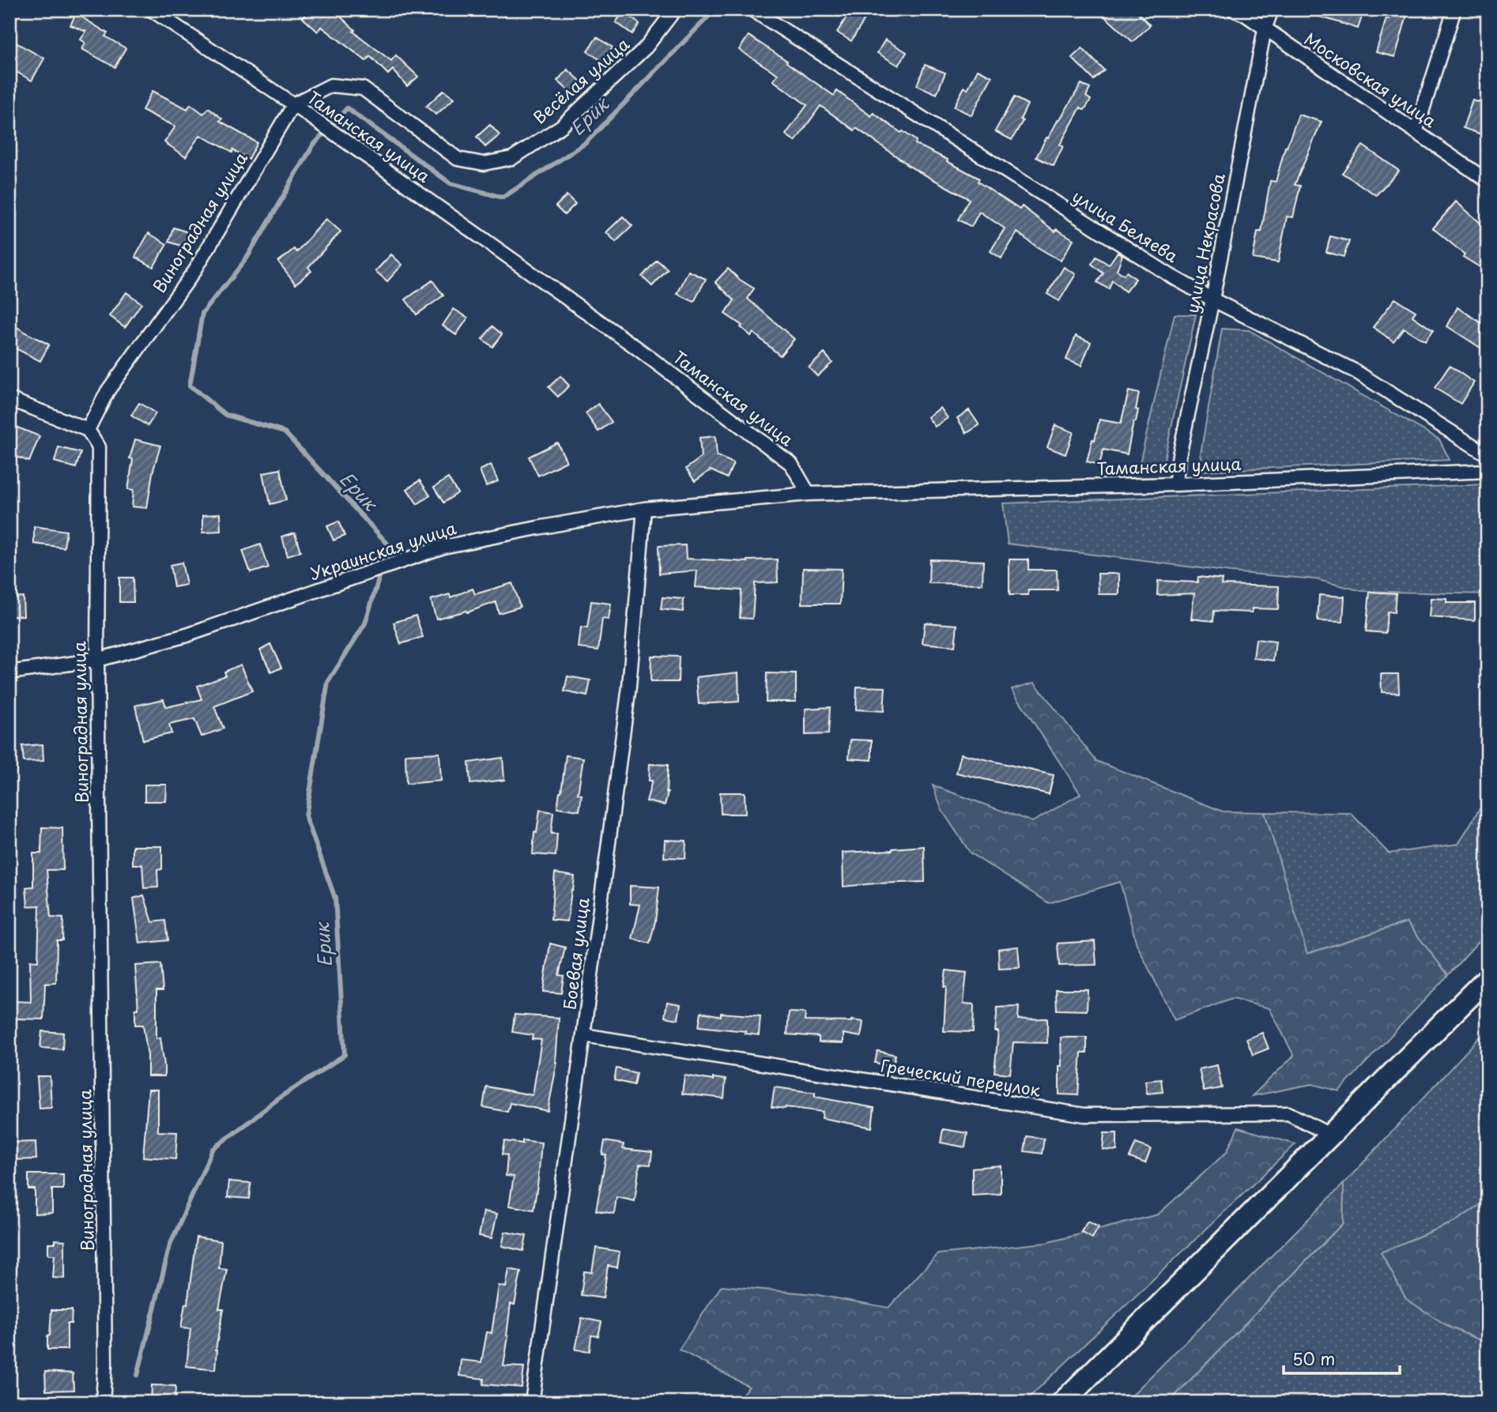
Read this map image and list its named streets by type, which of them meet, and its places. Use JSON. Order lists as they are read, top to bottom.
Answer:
{
  "streets": {
    "street": [
      "Московская улица",
      "Весёлая улица",
      "Таманская улица",
      "Виноградная улица",
      "улица Беляева",
      "улица Некрасова",
      "Украинская улица",
      "Боевая улица",
      "Греческий переулок"
    ]
  },
  "crossings": [
    ["Московская улица", "улица Некрасова"],
    ["Весёлая улица", "Таманская улица"],
    ["Весёлая улица", "Виноградная улица"],
    ["Таманская улица", "Виноградная улица"],
    ["Таманская улица", "улица Некрасова"],
    ["Таманская улица", "Украинская улица"],
    ["Виноградная улица", "Украинская улица"],
    ["улица Беляева", "улица Некрасова"],
    ["Украинская улица", "Боевая улица"],
    ["Боевая улица", "Греческий переулок"]
  ],
  "water": ["Ерик"],
  "scale_bar": "50 m"
}
